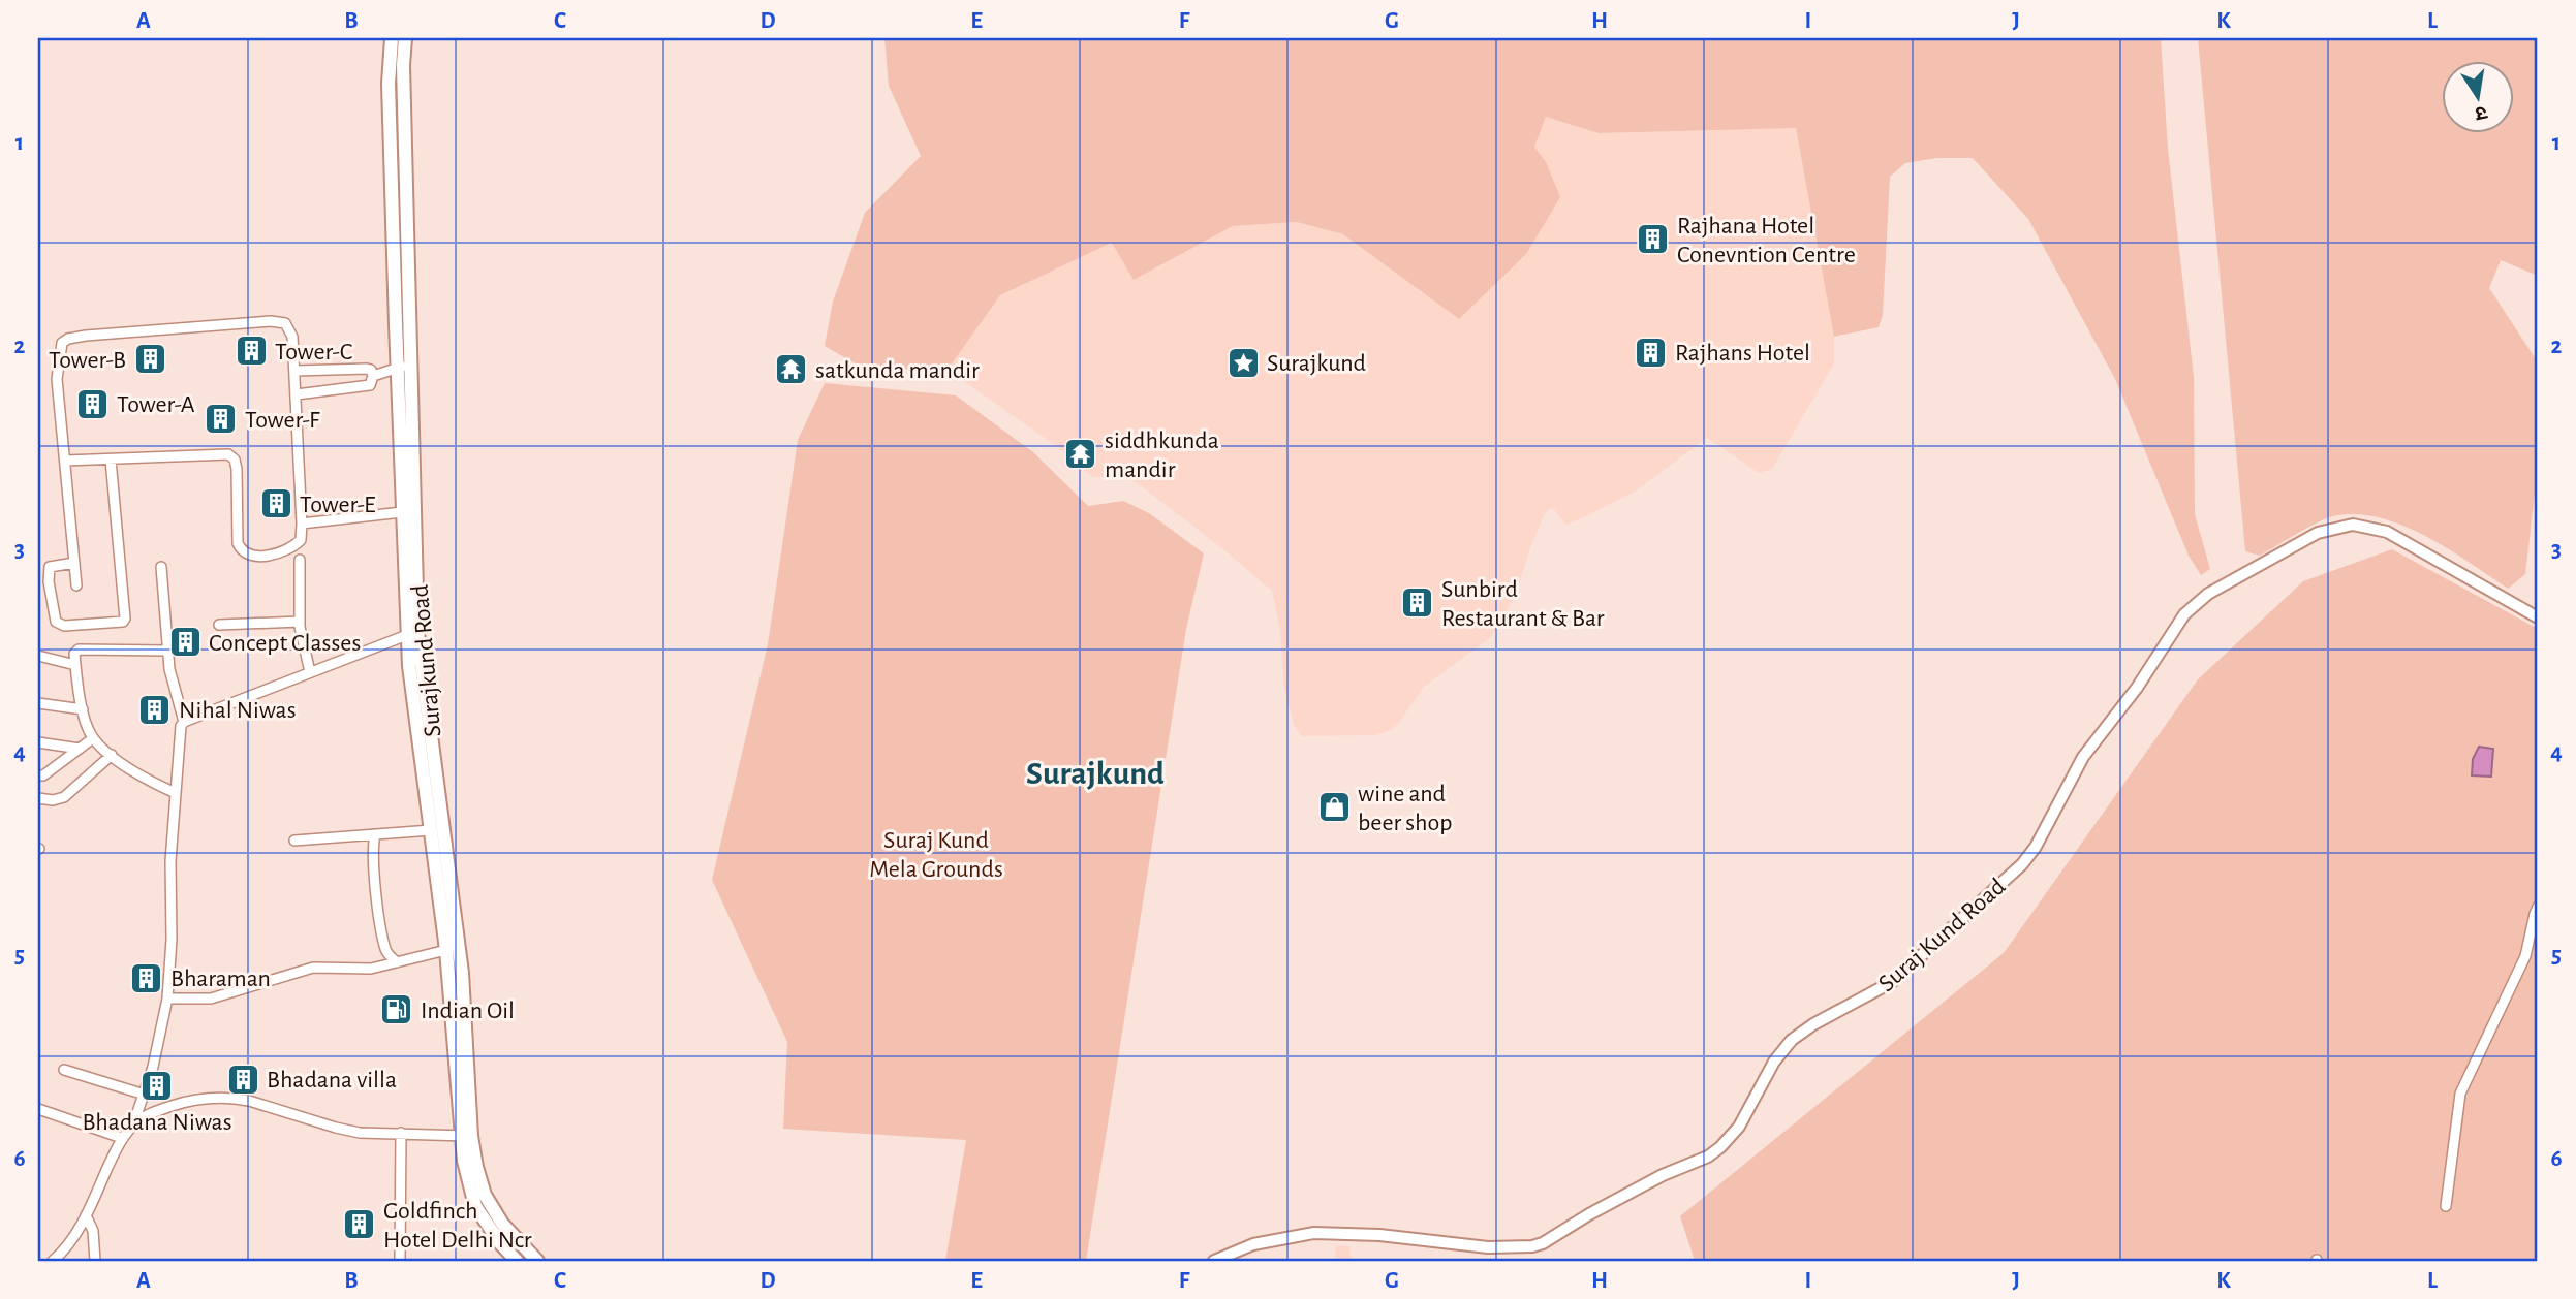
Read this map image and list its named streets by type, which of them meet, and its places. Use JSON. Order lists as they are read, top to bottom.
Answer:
{
  "streets": {
    "main road": ["Surajkund Road"],
    "street": ["Suraj Kund Road"]
  },
  "districts": ["Surajkund"],
  "parks": ["Suraj Kund Mela Grounds"],
  "places": {
    "building": [
      "Rajhana Hotel Conevntion Centre",
      "Tower-C",
      "Rajhans Hotel",
      "Tower-B",
      "Tower-A",
      "Tower-F",
      "Tower-E",
      "Sunbird Restaurant & Bar",
      "Concept Classes",
      "Nihal Niwas",
      "Bharaman",
      "Bhadana villa",
      "Bhadana Niwas",
      "Goldfinch Hotel Delhi Ncr"
    ],
    "place": ["Surajkund"],
    "temple": ["satkunda mandir", "siddhkunda mandir"],
    "shop": ["wine and beer shop"],
    "fuel station": ["Indian Oil"]
  },
  "north": "bottom",
  "grid": {
    "columns": [
      "A",
      "B",
      "C",
      "D",
      "E",
      "F",
      "G",
      "H",
      "I",
      "J",
      "K",
      "L"
    ],
    "rows": [
      "1",
      "2",
      "3",
      "4",
      "5",
      "6"
    ]
  }
}
